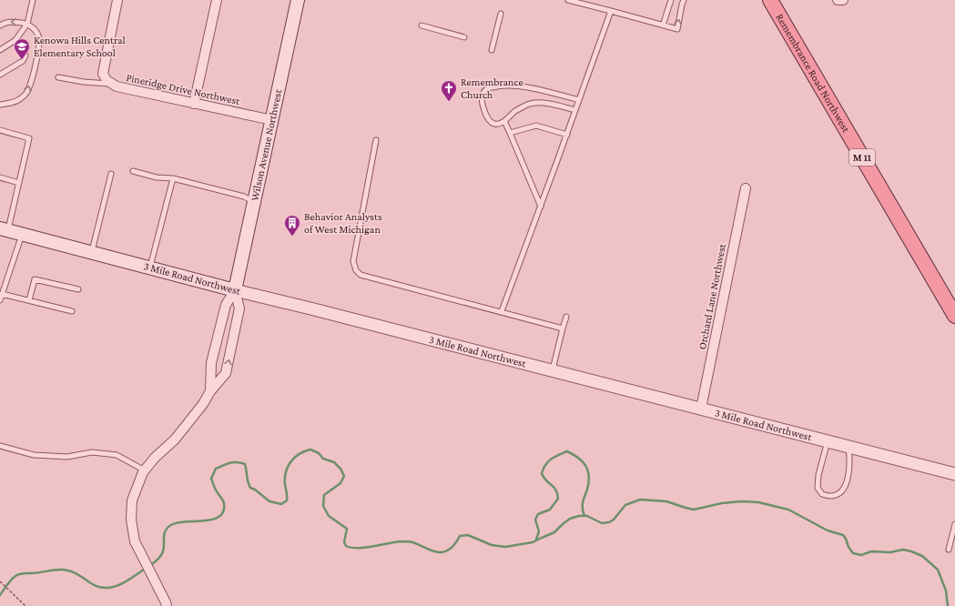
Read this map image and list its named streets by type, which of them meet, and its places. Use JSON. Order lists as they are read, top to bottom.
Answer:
{
  "streets": {
    "main road": [
      "Remembrance Road Northwest",
      "Wilson Avenue Northwest",
      "M 11",
      "3 Mile Road Northwest"
    ],
    "street": ["Pineridge Drive Northwest", "Orchard Lane Northwest"]
  },
  "crossings": [
    ["Pineridge Drive Northwest", "Wilson Avenue Northwest"],
    ["Wilson Avenue Northwest", "3 Mile Road Northwest"],
    ["3 Mile Road Northwest", "Orchard Lane Northwest"]
  ],
  "places": {
    "school or university": ["Kenowa Hills Central Elementary School"],
    "church": ["Remembrance Church"],
    "building": ["Behavior Analysts of West Michigan"]
  }
}
